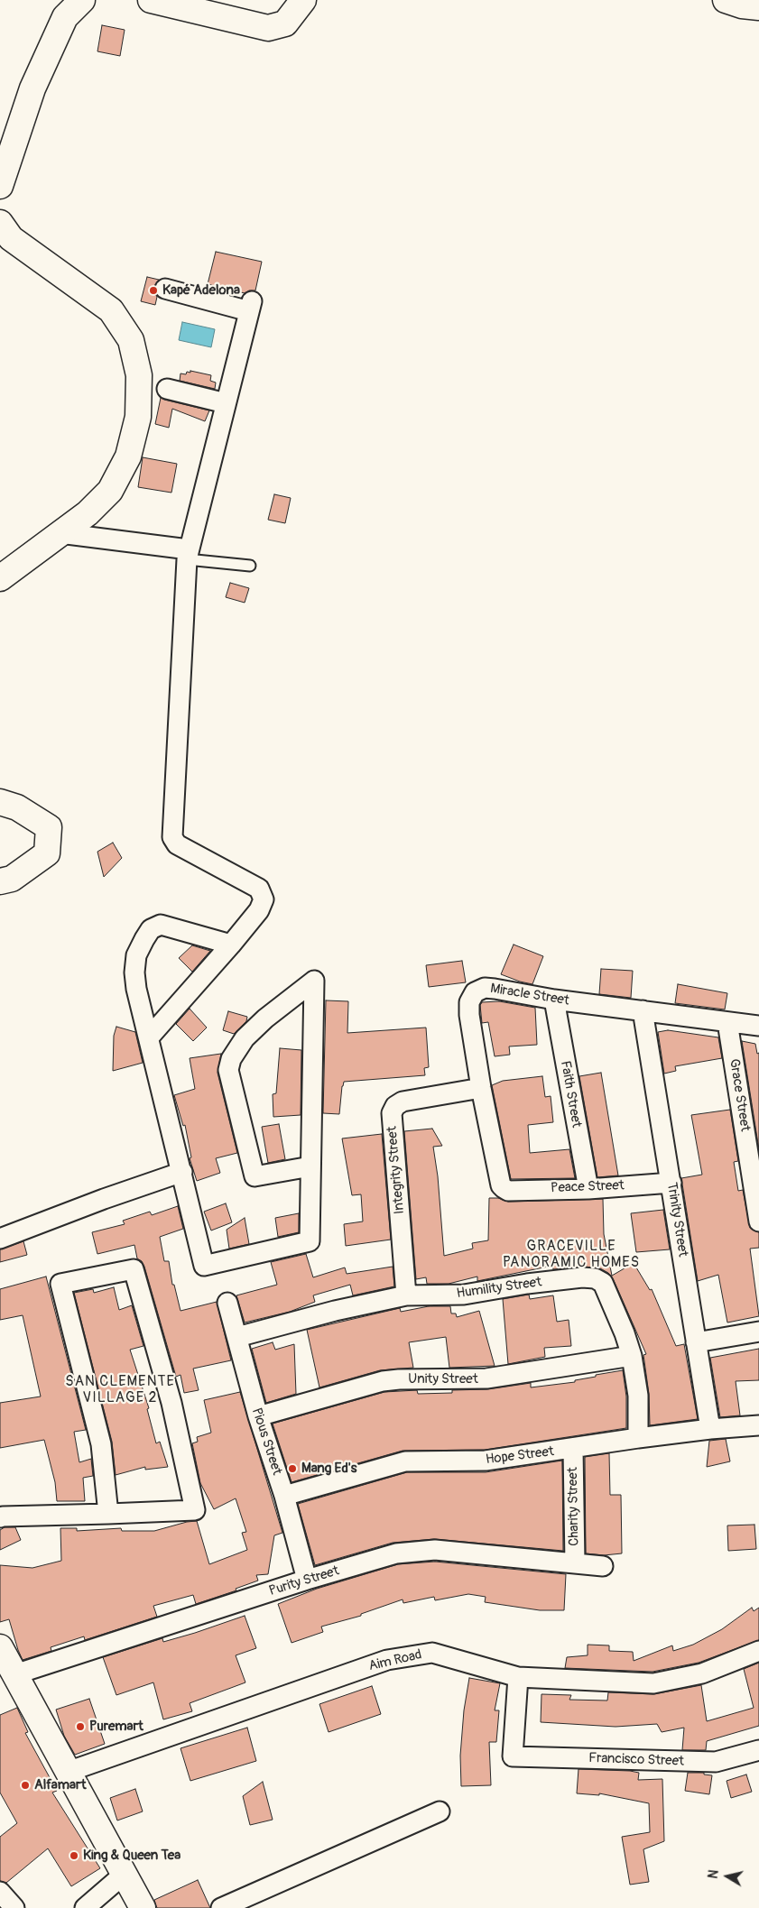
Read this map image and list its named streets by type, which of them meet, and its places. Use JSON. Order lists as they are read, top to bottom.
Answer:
{
  "streets": {
    "street": [
      "Miracle Street",
      "Faith Street",
      "Grace Street",
      "Integrity Street",
      "Peace Street",
      "Trinity Street",
      "Humility Street",
      "Unity Street",
      "Pious Street",
      "Hope Street",
      "Charity Street",
      "Purity Street",
      "Aim Road",
      "Francisco Street"
    ]
  },
  "crossings": [
    ["Miracle Street", "Faith Street"],
    ["Miracle Street", "Grace Street"],
    ["Miracle Street", "Integrity Street"],
    ["Miracle Street", "Peace Street"],
    ["Miracle Street", "Trinity Street"],
    ["Faith Street", "Peace Street"],
    ["Integrity Street", "Humility Street"],
    ["Peace Street", "Trinity Street"],
    ["Trinity Street", "Hope Street"],
    ["Humility Street", "Unity Street"],
    ["Humility Street", "Pious Street"],
    ["Humility Street", "Hope Street"],
    ["Unity Street", "Pious Street"],
    ["Pious Street", "Hope Street"],
    ["Pious Street", "Purity Street"],
    ["Hope Street", "Charity Street"],
    ["Charity Street", "Purity Street"],
    ["Aim Road", "Francisco Street"]
  ],
  "districts": ["GRACEVILLE PANORAMIC HOMES", "SAN CLEMENTE VILLAGE 2"],
  "places": [
    "Kapé Adelona",
    "Mang Ed's",
    "Puremart",
    "Alfamart",
    "King & Queen Tea"
  ],
  "north": "left"
}
